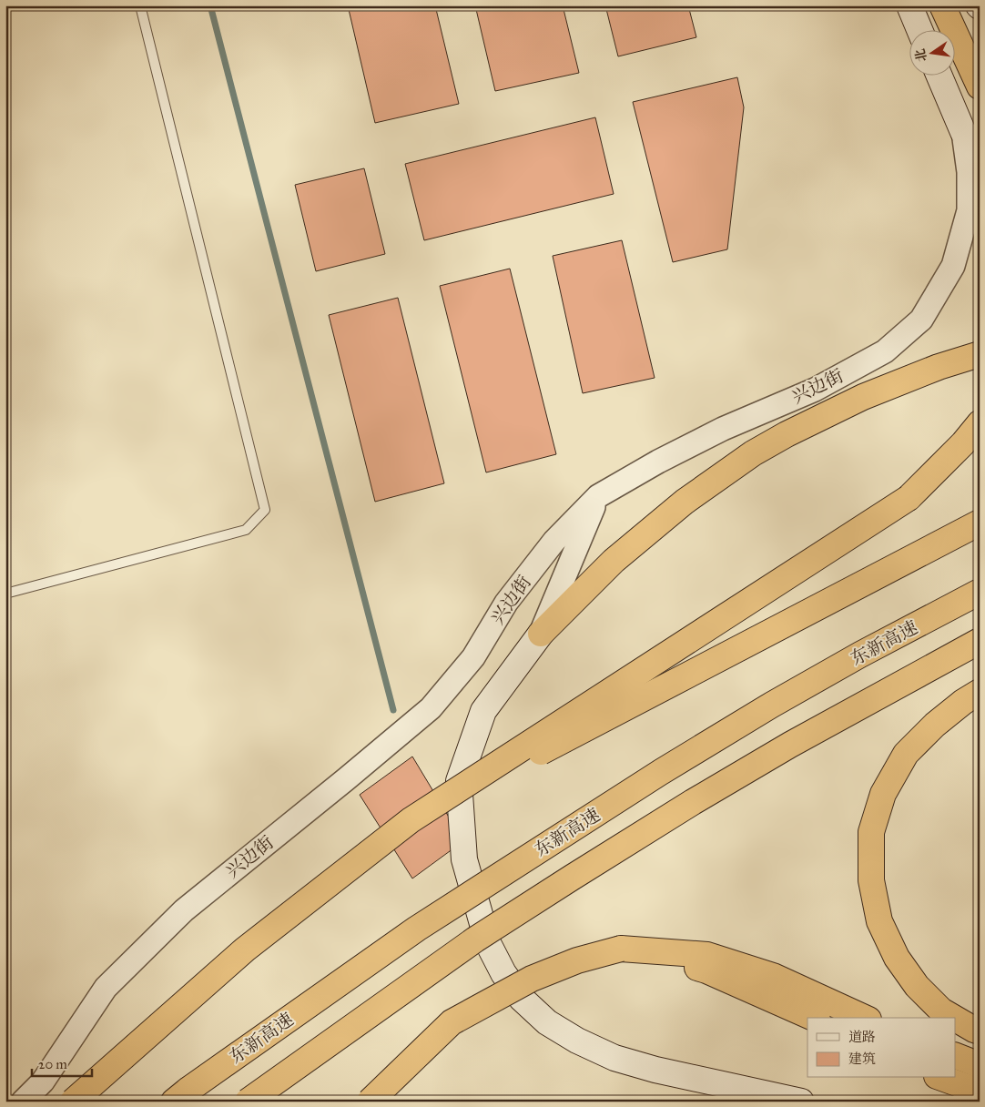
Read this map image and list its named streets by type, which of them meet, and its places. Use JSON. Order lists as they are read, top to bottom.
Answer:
{
  "streets": {
    "highway": ["东新高速"],
    "street": ["兴边街"]
  },
  "legend": ["道路", "建筑"],
  "scale_bar": "20 m",
  "north": "left"
}
